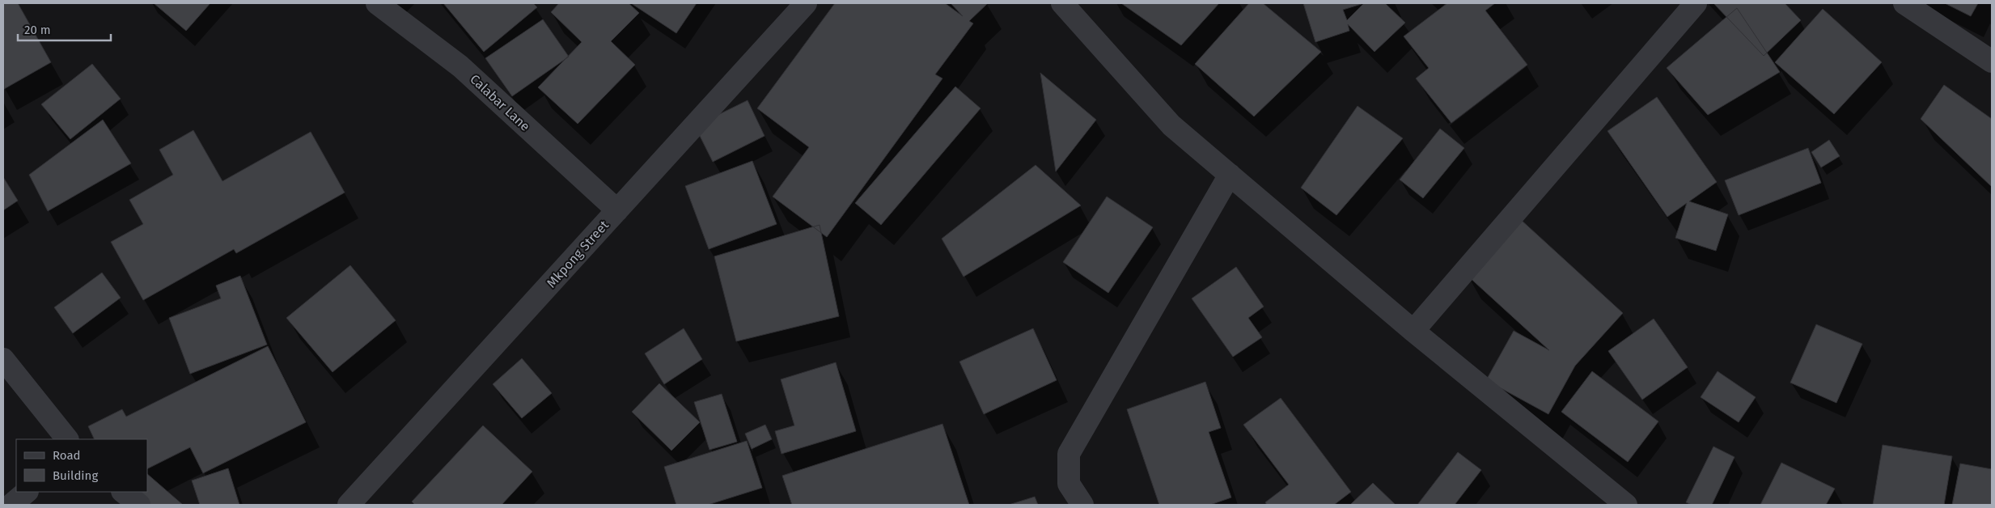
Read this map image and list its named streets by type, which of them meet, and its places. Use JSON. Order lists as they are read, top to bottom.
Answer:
{
  "streets": {
    "street": ["Calabar Lane", "Mkpong Street"]
  },
  "crossings": [
    ["Calabar Lane", "Mkpong Street"]
  ],
  "legend": ["Road", "Building"],
  "scale_bar": "20 m"
}
